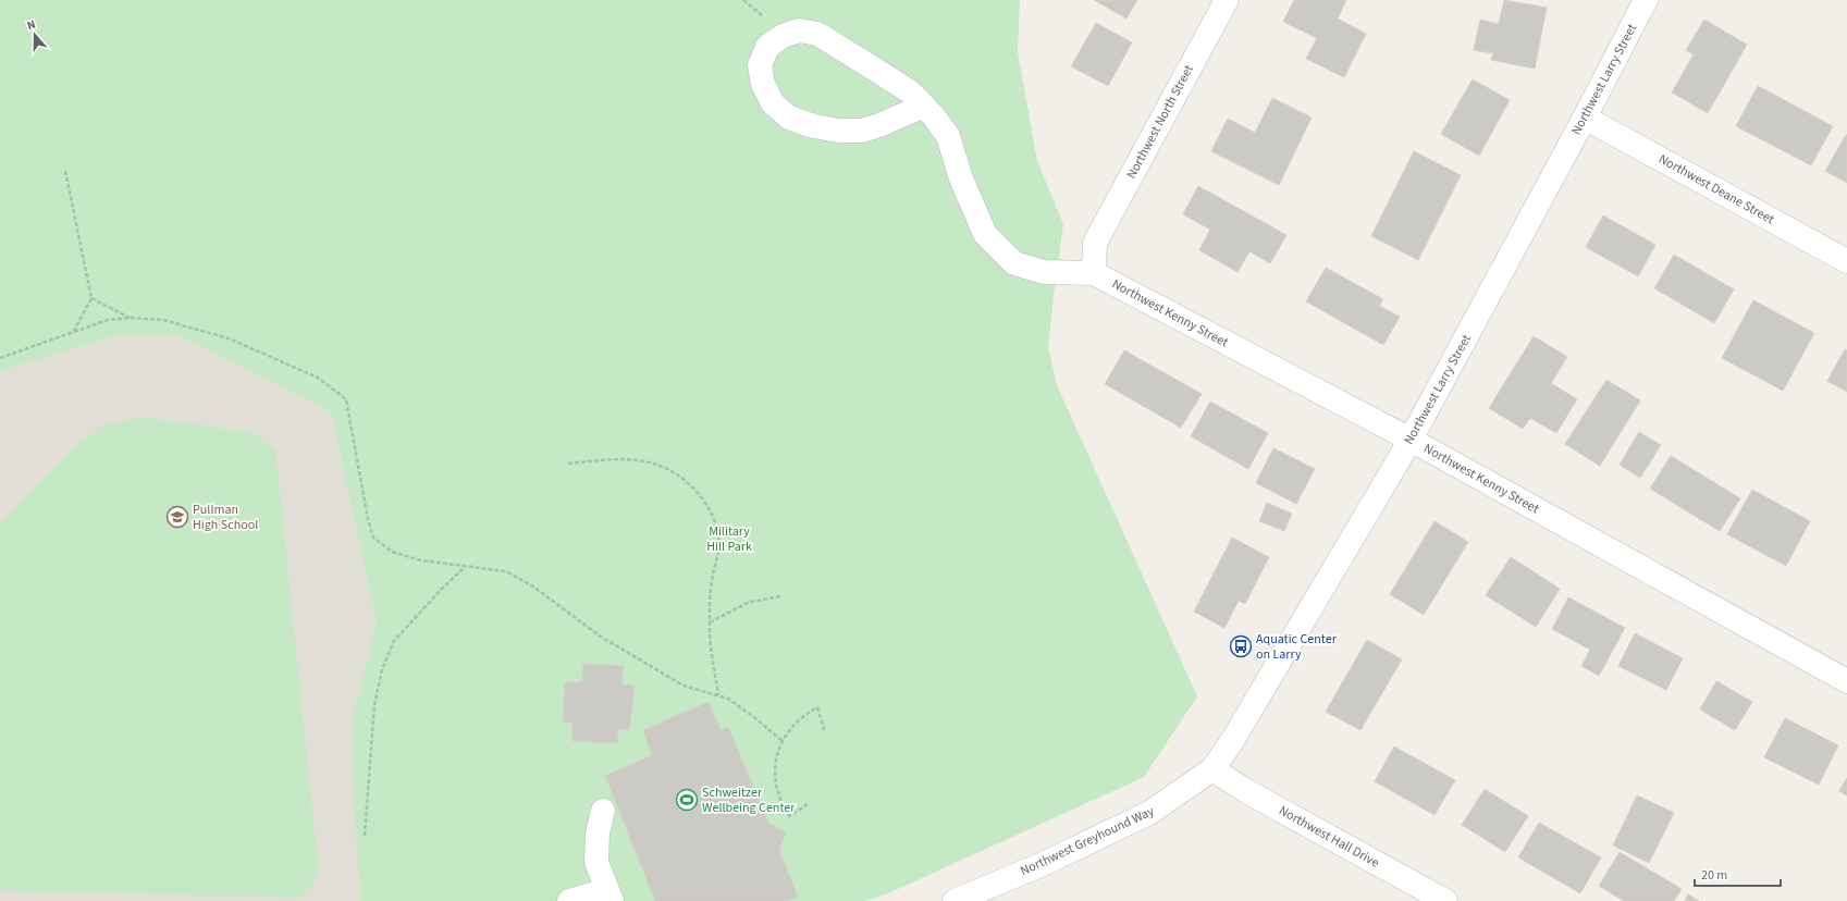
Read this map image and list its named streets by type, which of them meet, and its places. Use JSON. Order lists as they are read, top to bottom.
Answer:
{
  "streets": {
    "street": [
      "Northwest Larry Street",
      "Northwest North Street",
      "Northwest Deane Street",
      "Northwest Kenny Street",
      "Northwest Hall Drive",
      "Northwest Greyhound Way"
    ]
  },
  "crossings": [
    ["Northwest Larry Street", "Northwest Deane Street"],
    ["Northwest Larry Street", "Northwest Kenny Street"],
    ["Northwest Larry Street", "Northwest Hall Drive"],
    ["Northwest Larry Street", "Northwest Greyhound Way"],
    ["Northwest North Street", "Northwest Kenny Street"],
    ["Northwest Hall Drive", "Northwest Greyhound Way"]
  ],
  "parks": ["Military Hill Park"],
  "places": {
    "school or university": ["Pullman High School"],
    "bus stop": ["Aquatic Center on Larry"],
    "sports": ["Schweitzer Wellbeing Center"]
  },
  "scale_bar": "20 m",
  "north": "top"
}
